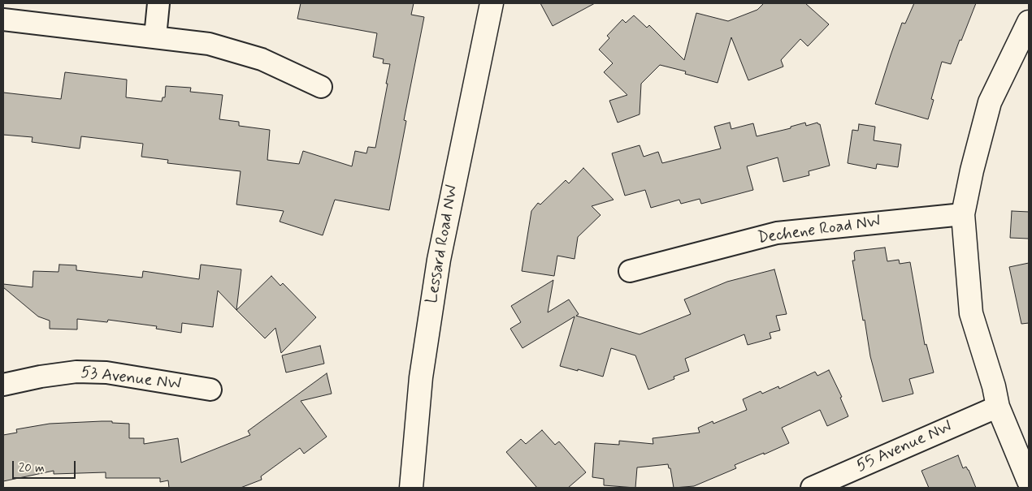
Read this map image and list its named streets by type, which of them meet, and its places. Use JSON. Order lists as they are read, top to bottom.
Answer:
{
  "streets": {
    "main road": ["Lessard Road NW"],
    "street": ["Dechene Road NW", "53 Avenue NW", "55 Avenue NW"]
  },
  "scale_bar": "20 m"
}
